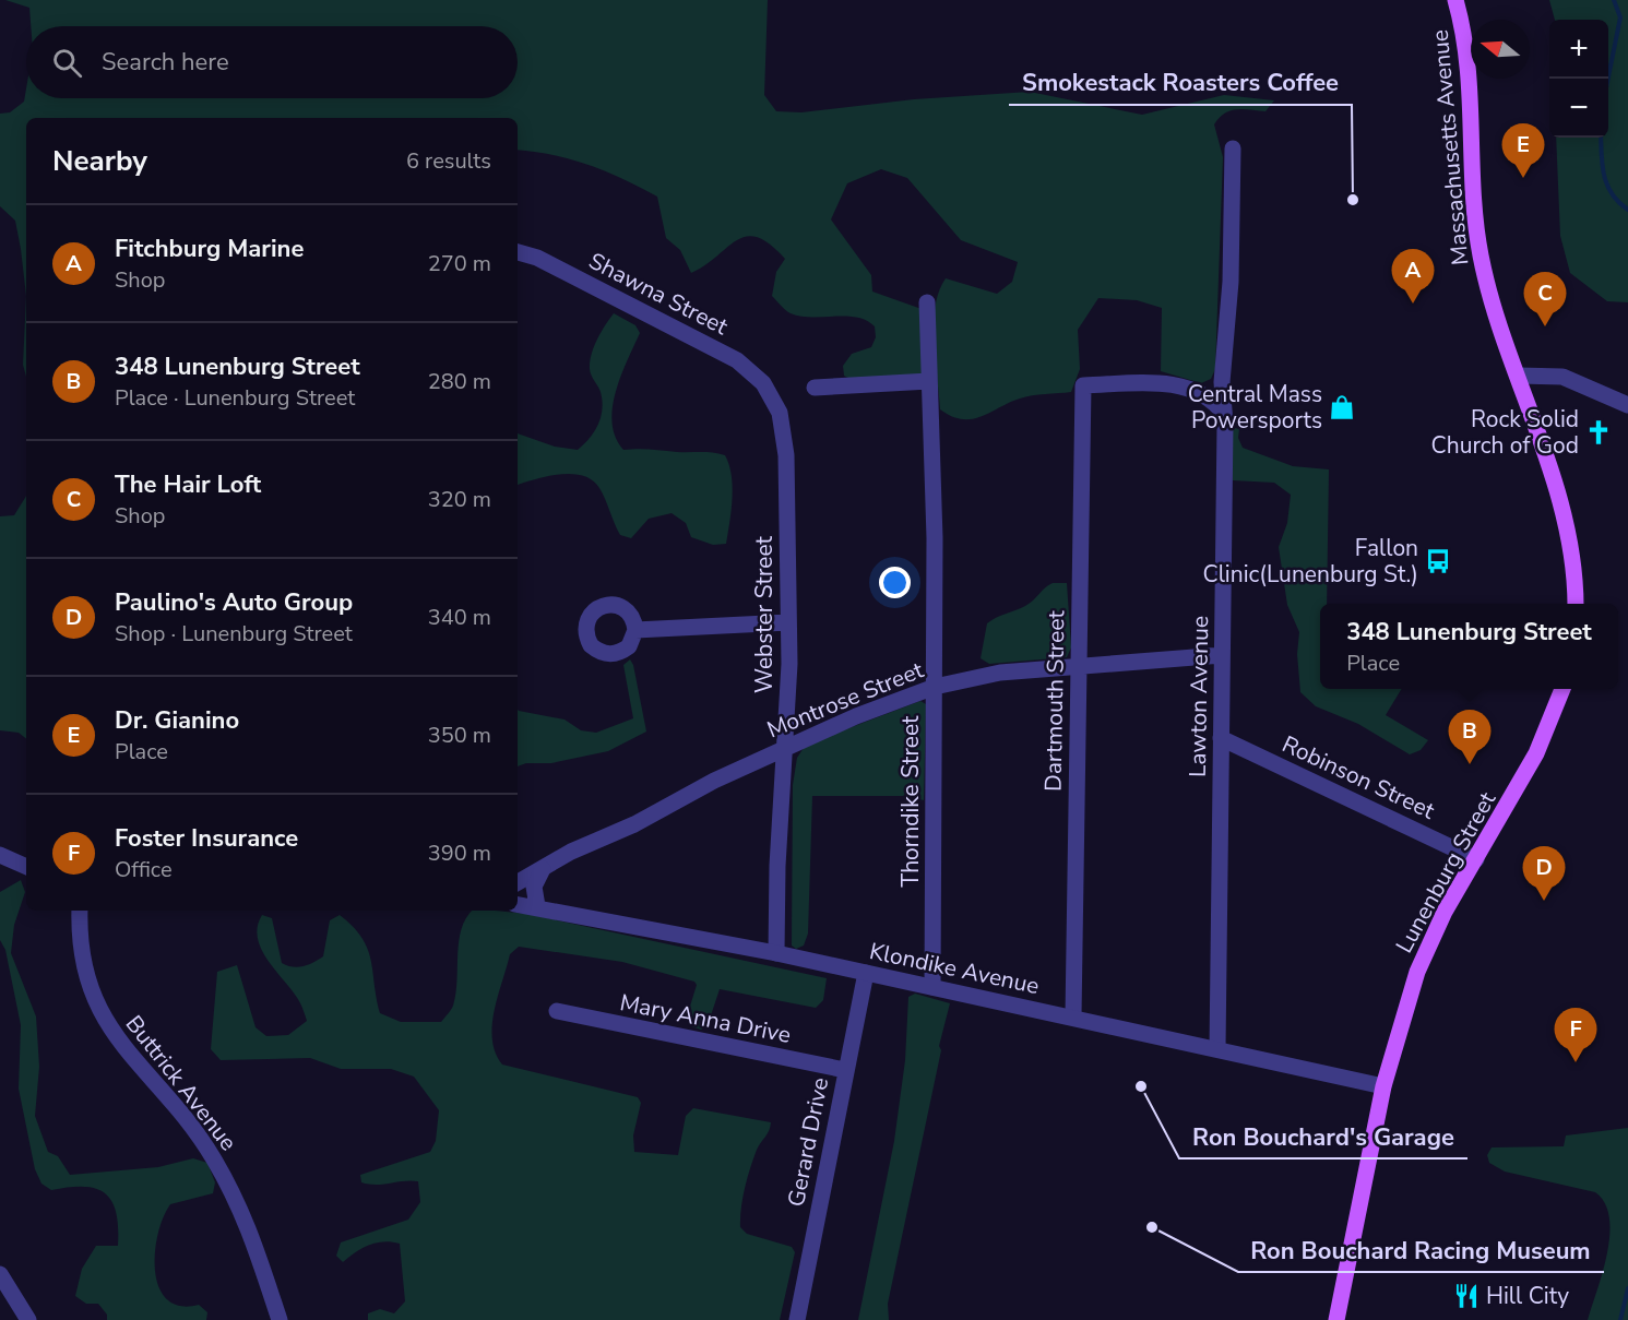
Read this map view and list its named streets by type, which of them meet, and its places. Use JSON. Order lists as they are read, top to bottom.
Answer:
{
  "streets": {
    "main road": ["Massachusetts Avenue", "Lunenburg Street"],
    "street": [
      "Shawna Street",
      "Webster Street",
      "Lawton Avenue",
      "Montrose Street",
      "Dartmouth Street",
      "Robinson Street",
      "Thorndike Street",
      "Klondike Avenue",
      "Mary Anna Drive",
      "Buttrick Avenue",
      "Gerard Drive"
    ]
  },
  "crossings": [
    ["Shawna Street", "Webster Street"],
    ["Webster Street", "Montrose Street"],
    ["Webster Street", "Klondike Avenue"],
    ["Lawton Avenue", "Montrose Street"],
    ["Lawton Avenue", "Dartmouth Street"],
    ["Lawton Avenue", "Robinson Street"],
    ["Lawton Avenue", "Klondike Avenue"],
    ["Montrose Street", "Dartmouth Street"],
    ["Montrose Street", "Thorndike Street"],
    ["Dartmouth Street", "Klondike Avenue"],
    ["Robinson Street", "Lunenburg Street"],
    ["Thorndike Street", "Klondike Avenue"],
    ["Lunenburg Street", "Klondike Avenue"],
    ["Klondike Avenue", "Gerard Drive"],
    ["Mary Anna Drive", "Gerard Drive"]
  ],
  "places": {
    "other": ["Smokestack Roasters Coffee", "Ron Bouchard's Garage", "Ron Bouchard Racing Museum"],
    "shop": ["Central Mass Powersports"],
    "church": ["Rock Solid Church of God"],
    "bus stop": ["Fallon Clinic(Lunenburg St.)"],
    "restaurant": ["Hill City"]
  },
  "north": "left",
  "page": {
    "map_buttons": ["+", "−"],
    "search": "Search here",
    "heading": ["Nearby", "6 results"],
    "pins": [
      "E",
      "A",
      "C",
      "B",
      "D",
      "F"
    ],
    "list": [
      {
        "mark": "A",
        "name": "Fitchburg Marine",
        "note": "Shop",
        "value": "270 m"
      },
      {
        "mark": "B",
        "name": "348 Lunenburg Street",
        "note": "Place · Lunenburg Street",
        "value": "280 m"
      },
      {
        "mark": "C",
        "name": "The Hair Loft",
        "note": "Shop",
        "value": "320 m"
      },
      {
        "mark": "D",
        "name": "Paulino's Auto Group",
        "note": "Shop · Lunenburg Street",
        "value": "340 m"
      },
      {
        "mark": "E",
        "name": "Dr. Gianino",
        "note": "Place",
        "value": "350 m"
      },
      {
        "mark": "F",
        "name": "Foster Insurance",
        "note": "Office",
        "value": "390 m"
      }
    ],
    "popup": ["348 Lunenburg Street", "Place"]
  }
}
